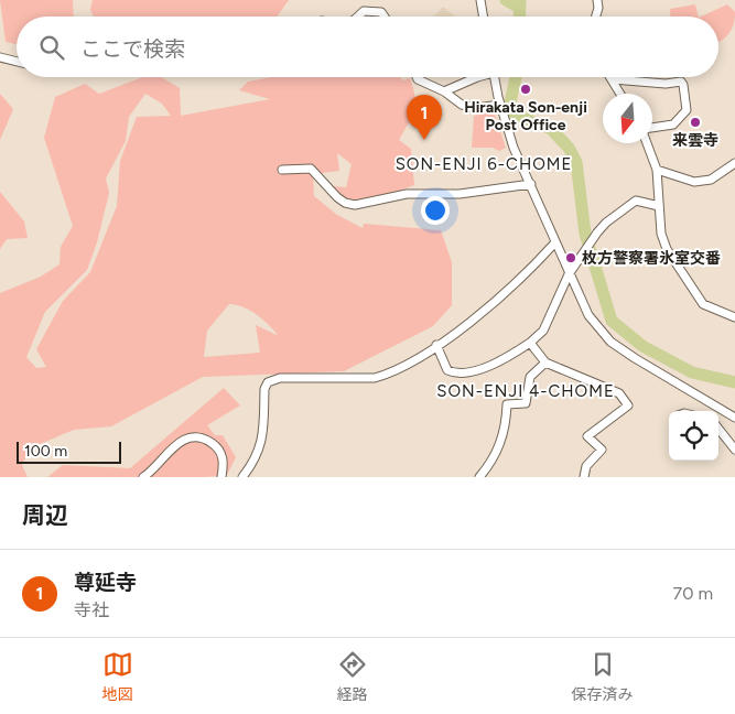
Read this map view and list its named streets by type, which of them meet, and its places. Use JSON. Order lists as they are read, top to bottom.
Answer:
{
  "districts": ["SON-ENJI 6-CHOME", "SON-ENJI 4-CHOME"],
  "places": ["Hirakata Son-enji Post Office", "来雲寺", "枚方警察署氷室交番"],
  "scale_bar": "100 m",
  "north": "bottom",
  "page": {
    "search": "ここで検索",
    "pins": "1",
    "scale": "100 m",
    "heading": "周辺",
    "list": [
      {
        "mark": "1",
        "name": "尊延寺",
        "note": "寺社",
        "value": "70 m"
      }
    ],
    "nav": ["地図", "経路", "保存済み"]
  }
}
